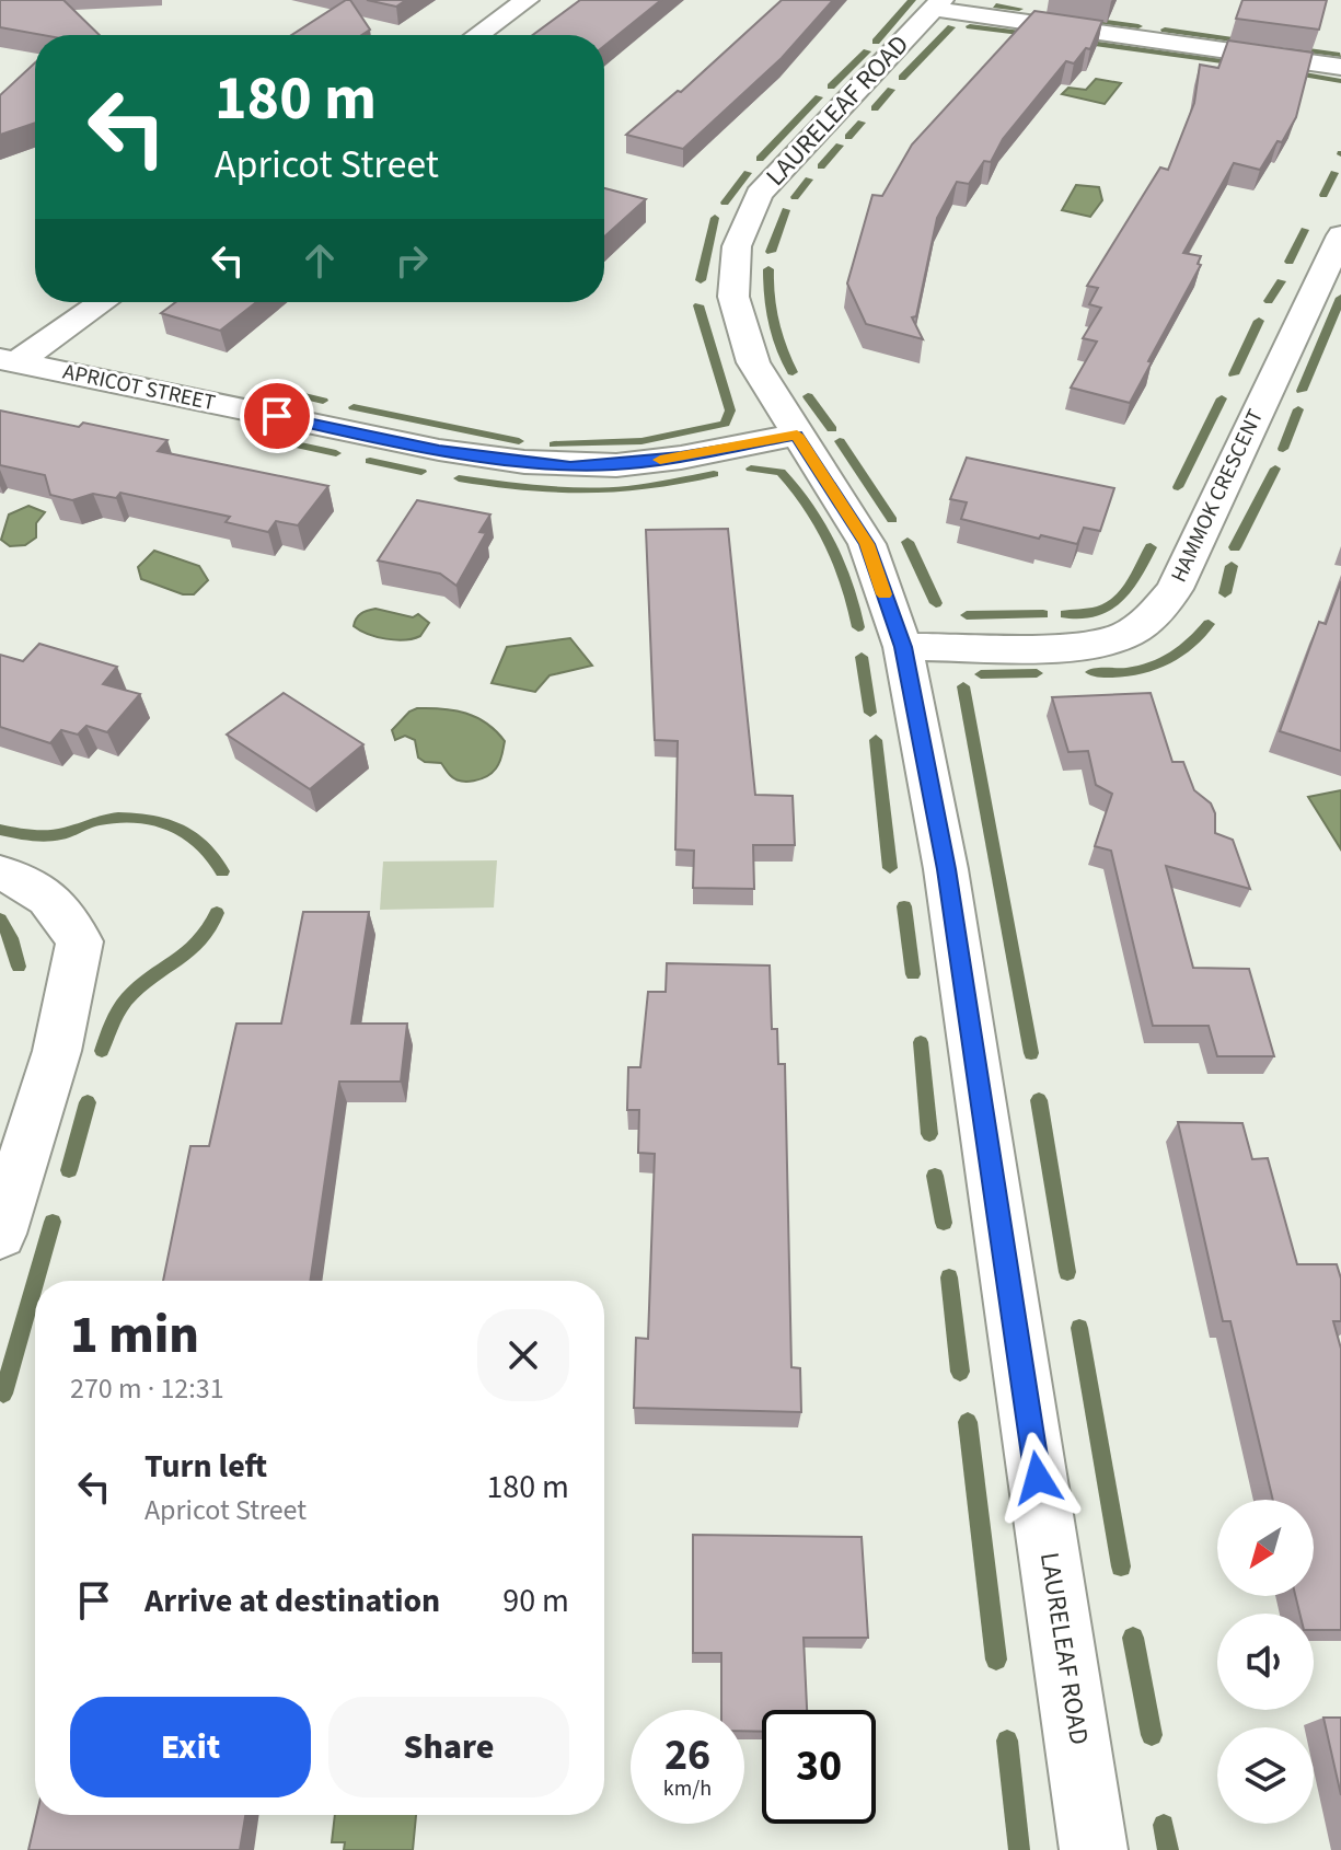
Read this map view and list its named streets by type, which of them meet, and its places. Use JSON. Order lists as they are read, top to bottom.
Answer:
{
  "streets": {
    "street": ["LAURELEAF ROAD", "APRICOT STREET", "HAMMOK CRESCENT"]
  },
  "crossings": [
    ["LAURELEAF ROAD", "APRICOT STREET"],
    ["LAURELEAF ROAD", "HAMMOK CRESCENT"]
  ],
  "north": "bottom left",
  "page": {
    "turn": ["180 m", "Apricot Street"],
    "heading": ["1 min", "270 m · 12:31"],
    "list": [
      {
        "name": "Turn left",
        "note": "Apricot Street",
        "value": "180 m"
      },
      {
        "name": "Arrive at destination",
        "value": "90 m"
      }
    ],
    "buttons": ["Exit", "Share"],
    "speed": "26 km/h",
    "limit": "30"
  }
}
